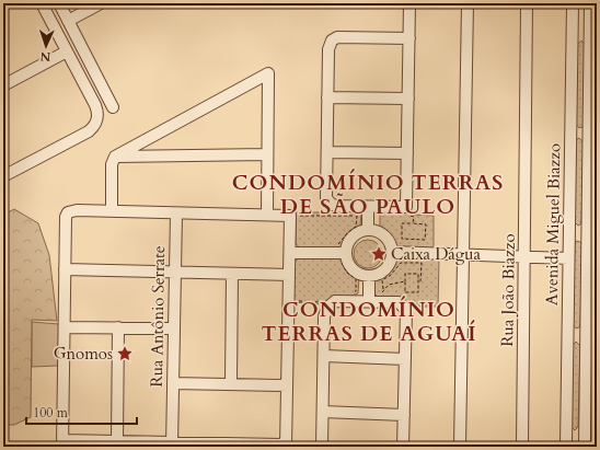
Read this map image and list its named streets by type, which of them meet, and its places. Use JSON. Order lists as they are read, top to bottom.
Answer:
{
  "streets": {
    "street": ["Avenida Miguel Biazzo", "Rua João Biazzo", "Rua Antônio Serrate"]
  },
  "districts": ["CONDOMÍNIO TERRAS DE SÃO PAULO", "CONDOMÍNIO TERRAS DE AGUAÍ"],
  "places": {
    "place": ["Caixa Dágua", "Gnomos"]
  },
  "scale_bar": "100 m",
  "north": "bottom"
}
